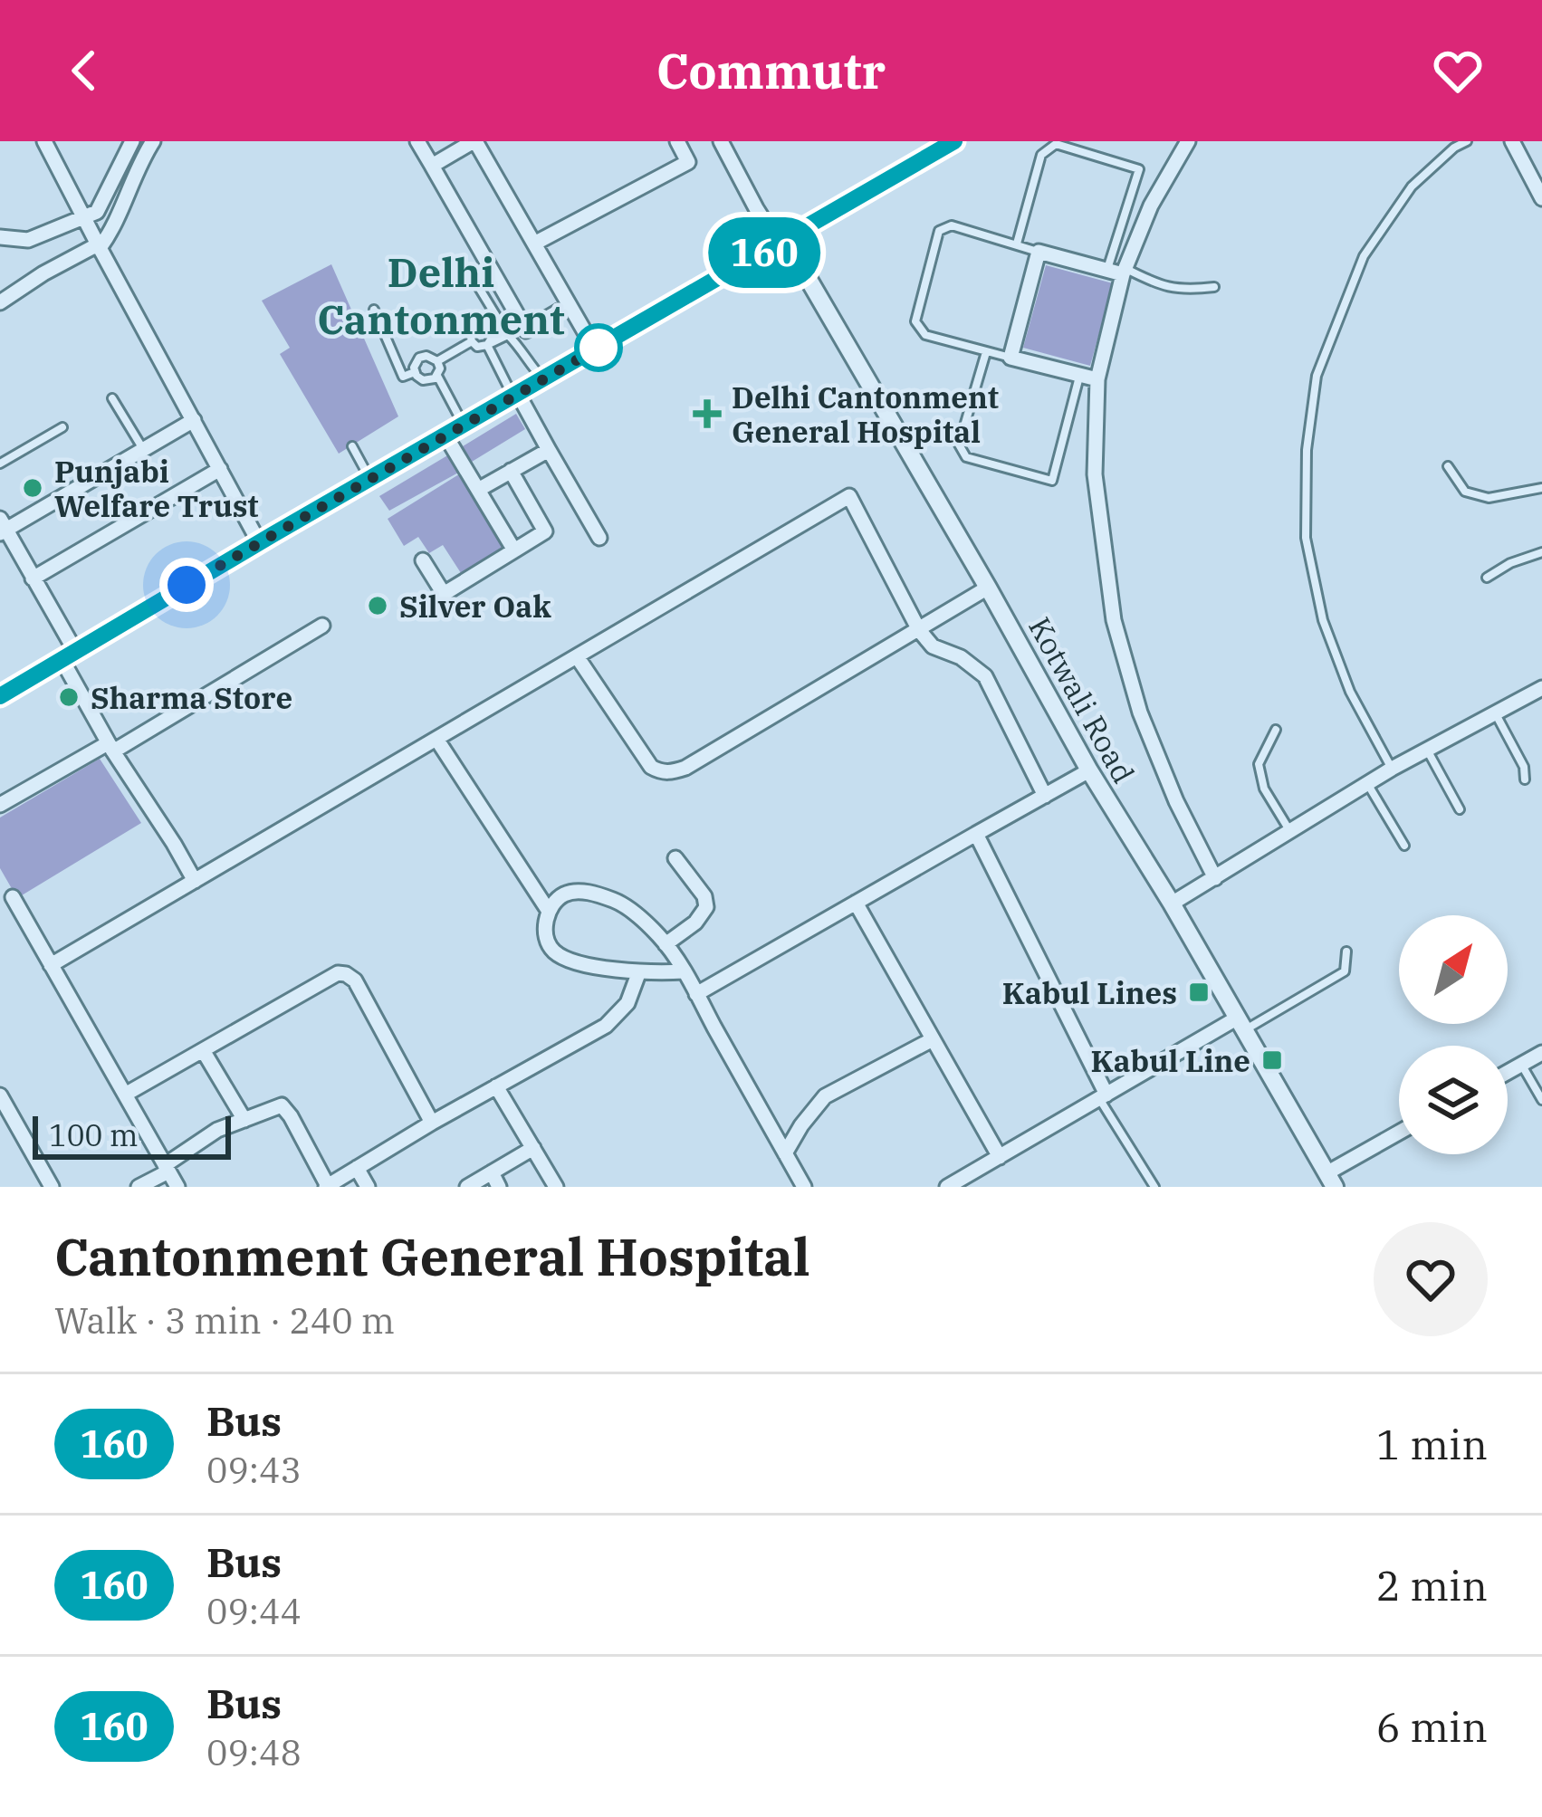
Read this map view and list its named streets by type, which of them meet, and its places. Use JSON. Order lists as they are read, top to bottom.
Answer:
{
  "streets": {
    "street": ["Kotwali Road"]
  },
  "districts": ["Delhi Cantonment"],
  "places": {
    "health": ["Delhi Cantonment General Hospital"],
    "other": ["Punjabi Welfare Trust", "Silver Oak", "Sharma Store"],
    "transit": ["Kabul Lines", "Kabul Line"]
  },
  "lines": ["bus line 160"],
  "scale_bar": "100 m",
  "north": "top right",
  "page": {
    "header": "Commutr",
    "on_map": "160",
    "scale": "100 m",
    "heading": ["Cantonment General Hospital", "Walk · 3 min · 240 m"],
    "list": [
      {
        "mark": "160",
        "name": "Bus",
        "note": "09:43",
        "value": "1 min"
      },
      {
        "mark": "160",
        "name": "Bus",
        "note": "09:44",
        "value": "2 min"
      },
      {
        "mark": "160",
        "name": "Bus",
        "note": "09:48",
        "value": "6 min"
      }
    ]
  }
}
